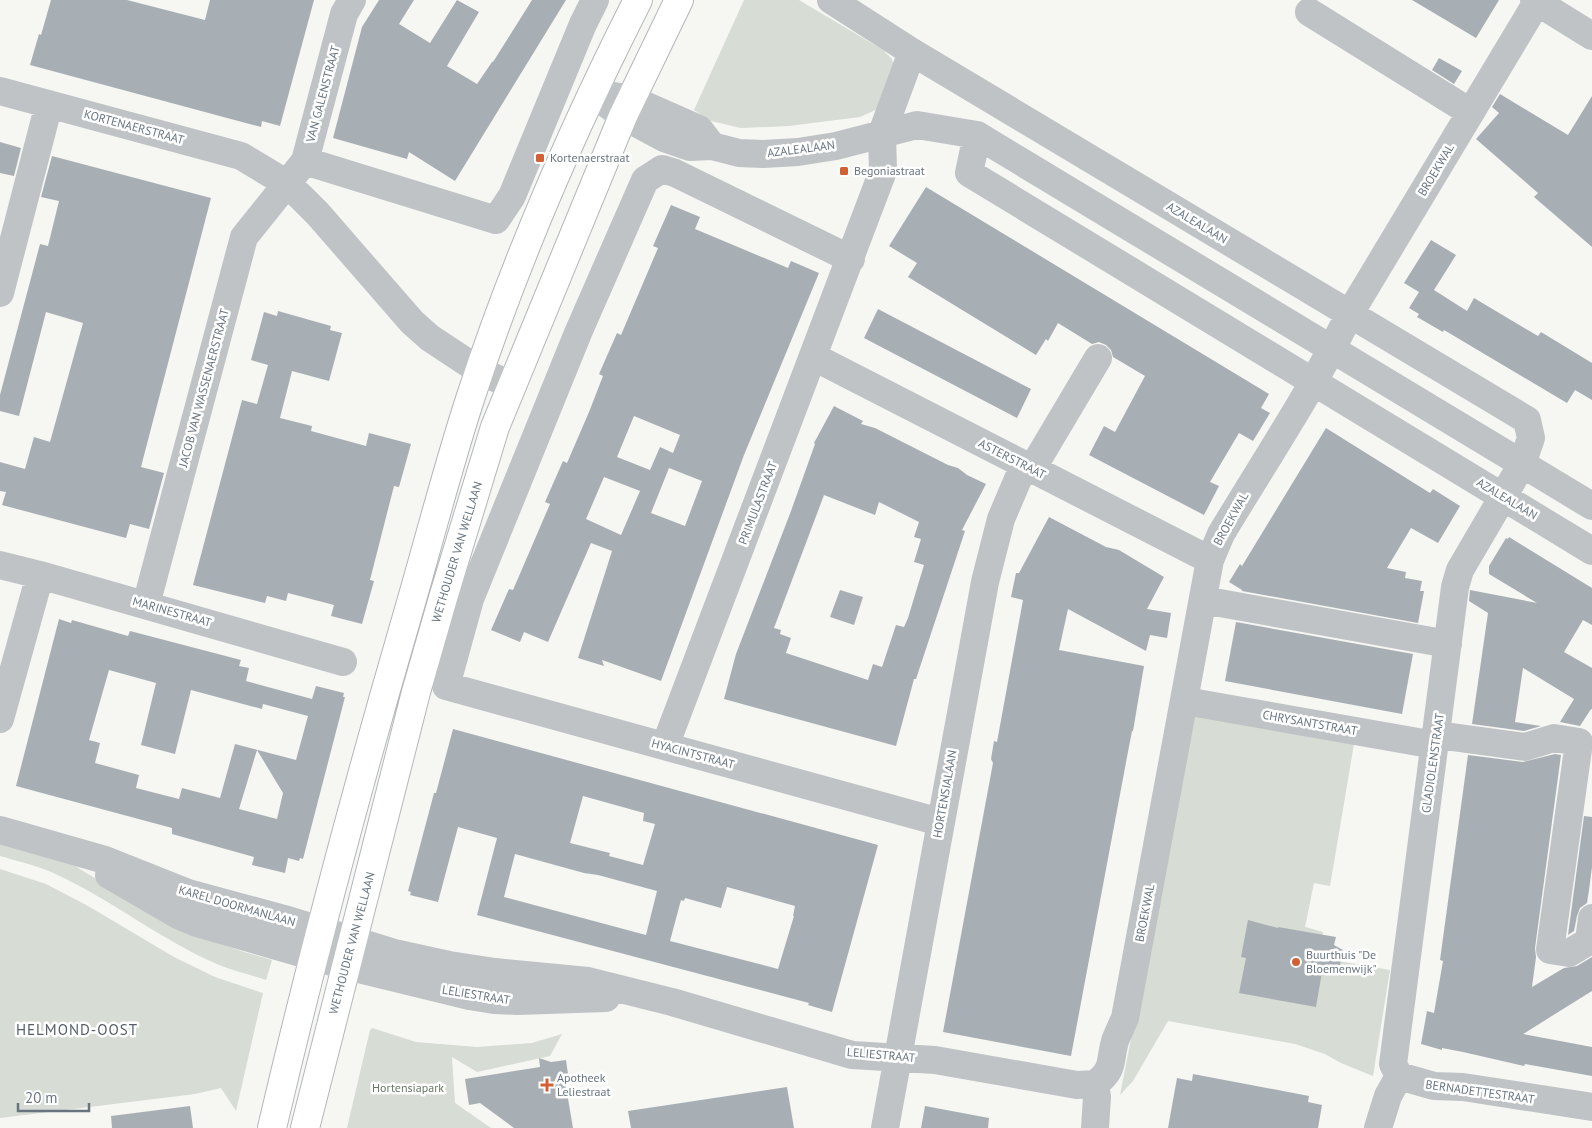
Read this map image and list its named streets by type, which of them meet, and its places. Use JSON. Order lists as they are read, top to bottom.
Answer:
{
  "streets": {
    "main road": ["WETHOUDER VAN WELLAAN"],
    "street": [
      "VAN GALENSTRAAT",
      "KORTENAERSTRAAT",
      "AZALEALAAN",
      "BROEKWAL",
      "JACOB VAN WASSENAERSTRAAT",
      "ASTERSTRAAT",
      "PRIMULASTRAAT",
      "MARINESTRAAT",
      "CHRYSANTSTRAAT",
      "HYACINTSTRAAT",
      "GLADIOLENSTRAAT",
      "HORTENSIALAAN",
      "KAREL DOORMANLAAN",
      "LELIESTRAAT",
      "BERNADETTESTRAAT"
    ]
  },
  "crossings": [
    ["VAN GALENSTRAAT", "KORTENAERSTRAAT"],
    ["VAN GALENSTRAAT", "JACOB VAN WASSENAERSTRAAT"],
    ["KORTENAERSTRAAT", "JACOB VAN WASSENAERSTRAAT"],
    ["KORTENAERSTRAAT", "WETHOUDER VAN WELLAAN"],
    ["AZALEALAAN", "BROEKWAL"],
    ["AZALEALAAN", "PRIMULASTRAAT"],
    ["AZALEALAAN", "WETHOUDER VAN WELLAAN"],
    ["AZALEALAAN", "GLADIOLENSTRAAT"],
    ["BROEKWAL", "ASTERSTRAAT"],
    ["BROEKWAL", "CHRYSANTSTRAAT"],
    ["BROEKWAL", "LELIESTRAAT"],
    ["JACOB VAN WASSENAERSTRAAT", "MARINESTRAAT"],
    ["ASTERSTRAAT", "PRIMULASTRAAT"],
    ["ASTERSTRAAT", "HORTENSIALAAN"],
    ["PRIMULASTRAAT", "HYACINTSTRAAT"],
    ["WETHOUDER VAN WELLAAN", "KAREL DOORMANLAAN"],
    ["WETHOUDER VAN WELLAAN", "LELIESTRAAT"],
    ["CHRYSANTSTRAAT", "GLADIOLENSTRAAT"],
    ["HYACINTSTRAAT", "HORTENSIALAAN"],
    ["GLADIOLENSTRAAT", "BERNADETTESTRAAT"],
    ["HORTENSIALAAN", "LELIESTRAAT"],
    ["KAREL DOORMANLAAN", "LELIESTRAAT"]
  ],
  "districts": ["HELMOND-OOST"],
  "parks": ["Hortensiapark"],
  "places": {
    "transit": ["Kortenaerstraat", "Begoniastraat"],
    "other": ["Buurthuis \"De Bloemenwijk\""],
    "health": ["Apotheek Leliestraat"]
  },
  "scale_bar": "20 m"
}
